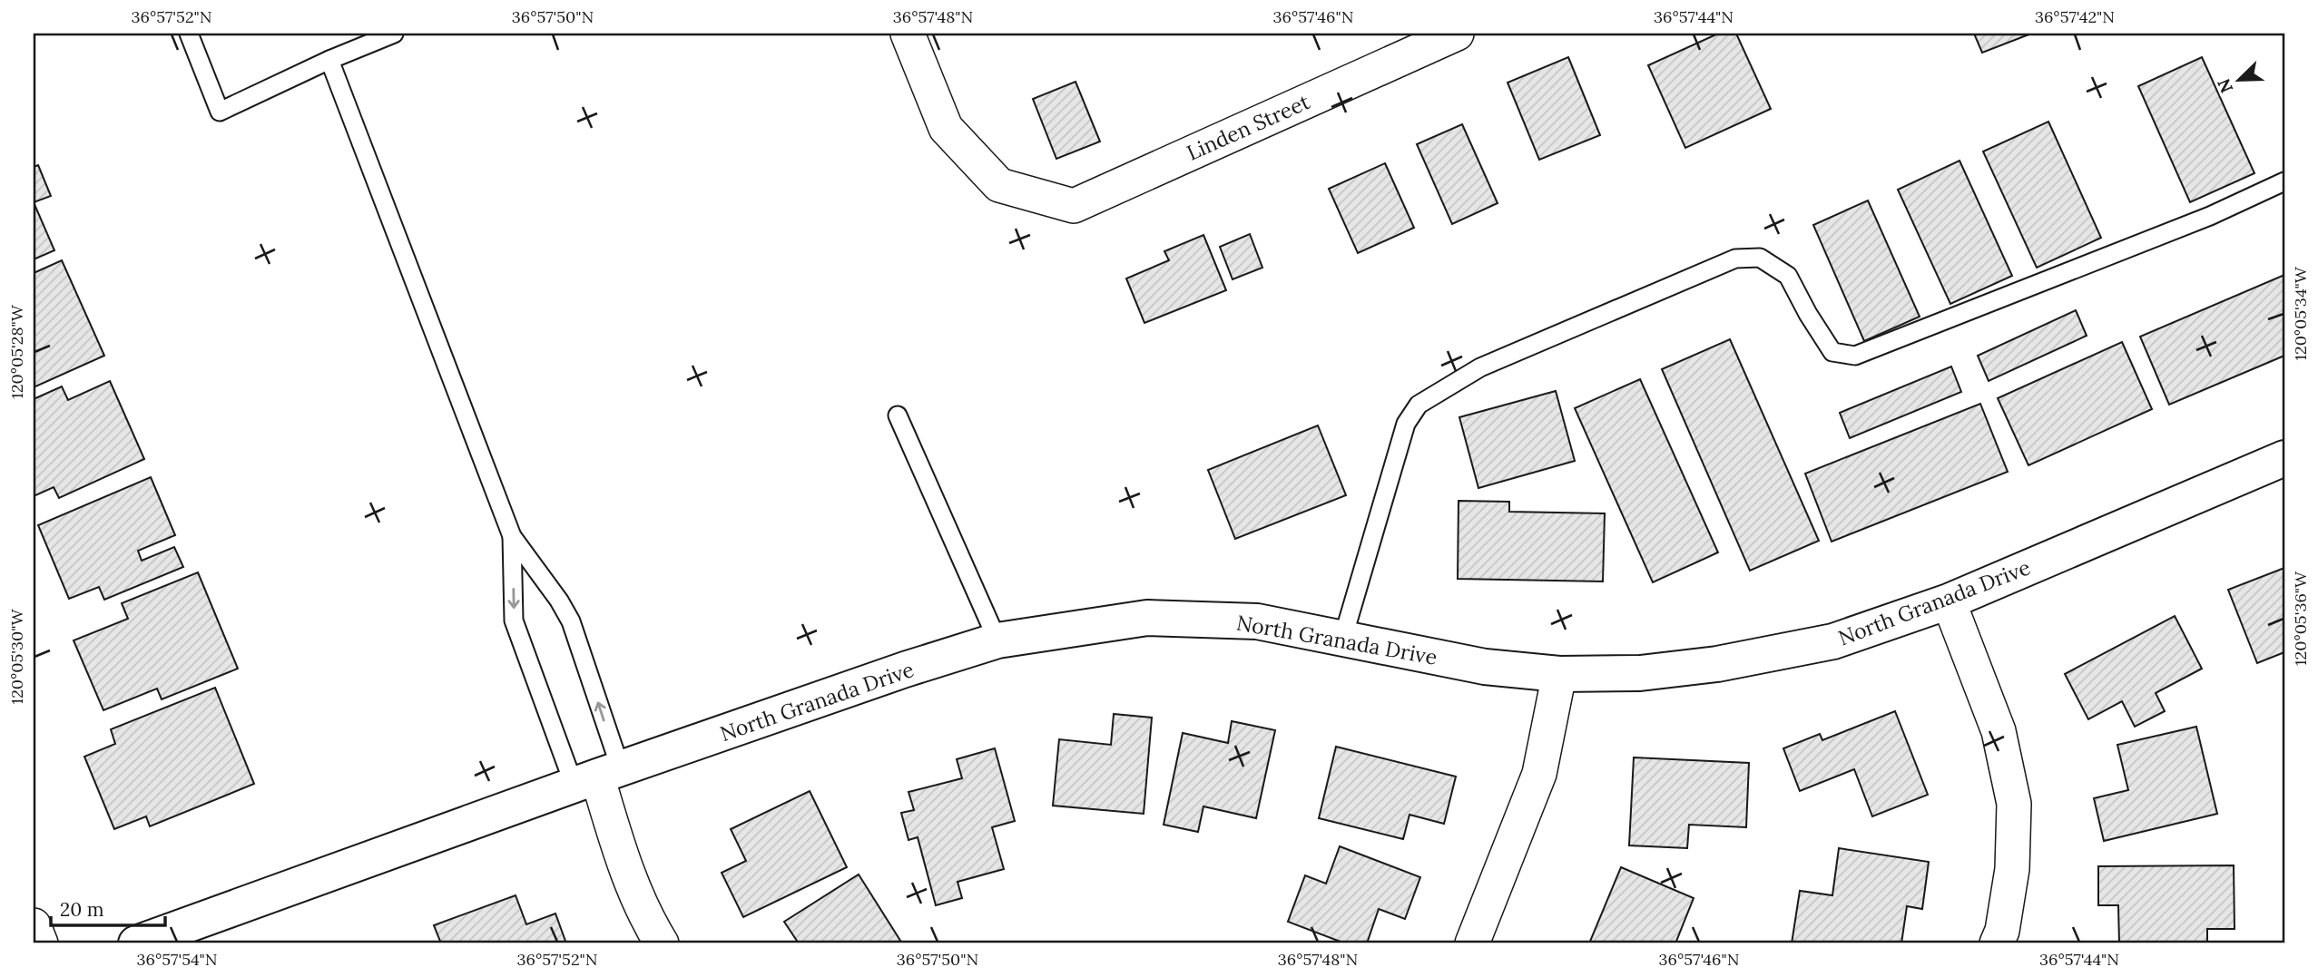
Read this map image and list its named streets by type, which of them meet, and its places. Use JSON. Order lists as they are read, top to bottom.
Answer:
{
  "streets": {
    "street": ["Linden Street", "North Granada Drive"]
  },
  "scale_bar": "20 m",
  "north": "bottom left",
  "coordinates": [
    "36°57'52\"N",
    "36°57'50\"N",
    "36°57'48\"N",
    "36°57'46\"N",
    "36°57'44\"N",
    "36°57'42\"N",
    "120°05'34\"W",
    "120°05'28\"W",
    "120°05'36\"W",
    "120°05'30\"W",
    "36°57'54\"N"
  ]
}
